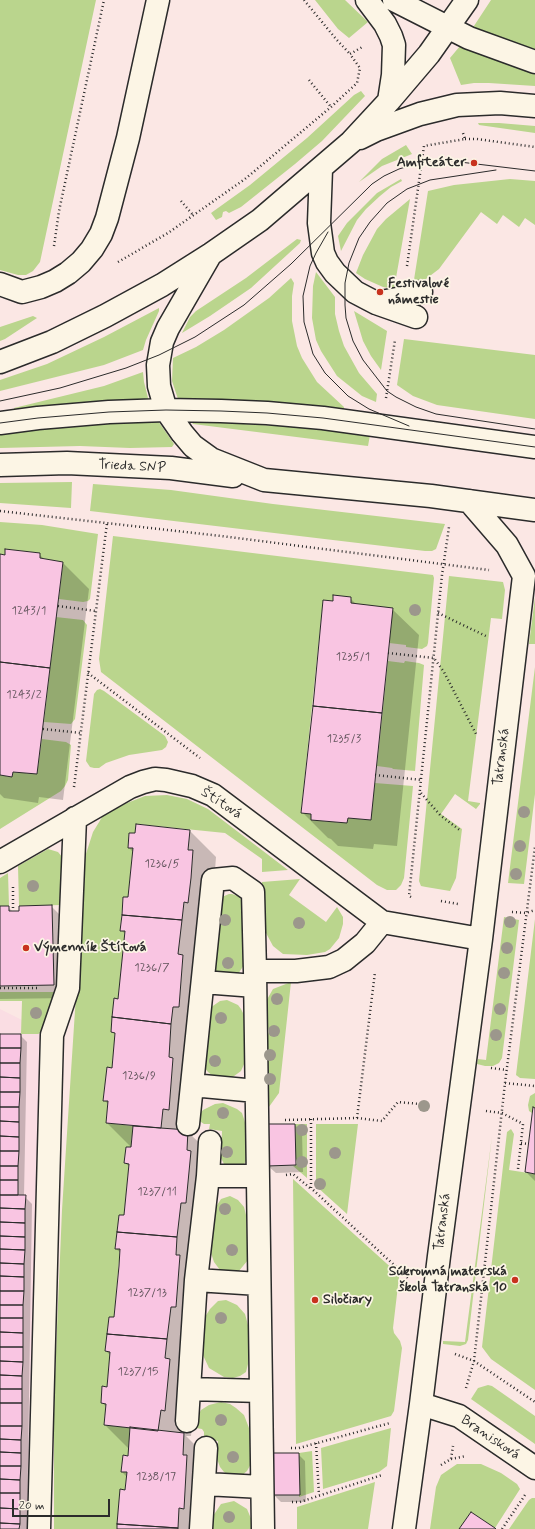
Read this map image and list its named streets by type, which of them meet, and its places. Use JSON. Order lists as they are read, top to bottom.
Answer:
{
  "streets": {
    "street": [
      "Trieda SNP",
      "Tatranská",
      "Štítová",
      "Branisková"
    ]
  },
  "crossings": [
    ["Tatranská", "Branisková"]
  ],
  "places": [
    "Amfiteáter",
    "Festivalové námestie",
    "Výmenník Štítová",
    "Súkromná materská škola Tatranská 10",
    "Siločiary"
  ],
  "house_numbers": [
    "1243/1",
    "1235/1",
    "1243/2",
    "1235/3",
    "1236/5",
    "1236/7",
    "1236/9",
    "1237/11",
    "1237/13",
    "1237/15",
    "1238/17"
  ],
  "scale_bar": "20 m"
}
